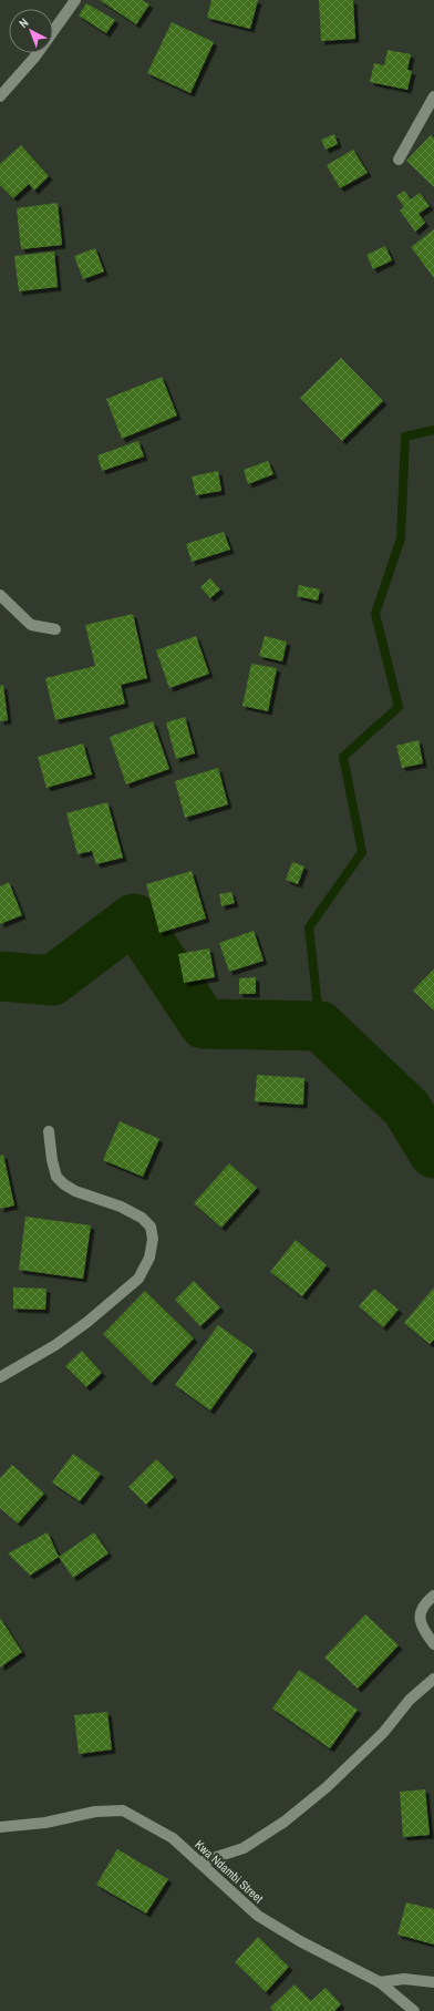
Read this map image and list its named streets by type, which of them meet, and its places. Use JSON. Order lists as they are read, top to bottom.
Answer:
{
  "streets": {
    "street": ["Kwa Ndambi Street"]
  },
  "north": "top left"
}
